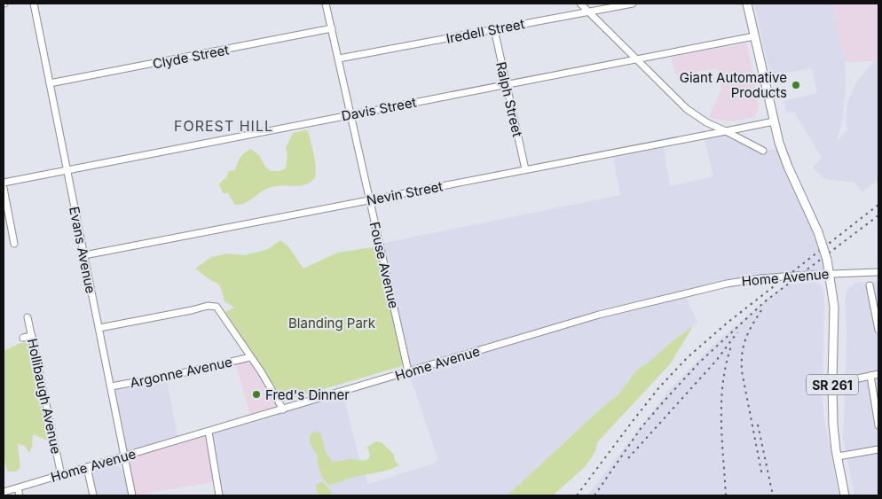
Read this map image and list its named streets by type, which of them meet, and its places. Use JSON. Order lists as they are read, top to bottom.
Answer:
{
  "streets": {
    "main road": ["SR 261"],
    "street": [
      "Iredell Street",
      "Clyde Street",
      "Ralph Street",
      "Davis Street",
      "Nevin Street",
      "Evans Avenue",
      "Fouse Avenue",
      "Home Avenue",
      "Argonne Avenue",
      "Hollibaugh Avenue"
    ]
  },
  "crossings": [
    ["Iredell Street", "Ralph Street"],
    ["Iredell Street", "Fouse Avenue"],
    ["Clyde Street", "Evans Avenue"],
    ["Clyde Street", "Fouse Avenue"],
    ["Ralph Street", "Davis Street"],
    ["Ralph Street", "Nevin Street"],
    ["Davis Street", "Evans Avenue"],
    ["Davis Street", "Fouse Avenue"],
    ["Davis Street", "SR 261"],
    ["Nevin Street", "Evans Avenue"],
    ["Nevin Street", "Fouse Avenue"],
    ["Nevin Street", "SR 261"],
    ["Evans Avenue", "Home Avenue"],
    ["Evans Avenue", "Argonne Avenue"],
    ["Fouse Avenue", "Home Avenue"],
    ["Home Avenue", "SR 261"],
    ["Home Avenue", "Hollibaugh Avenue"]
  ],
  "districts": ["FOREST HILL"],
  "parks": ["Blanding Park"],
  "places": ["Giant Automative Products", "Fred's Dinner"]
}
